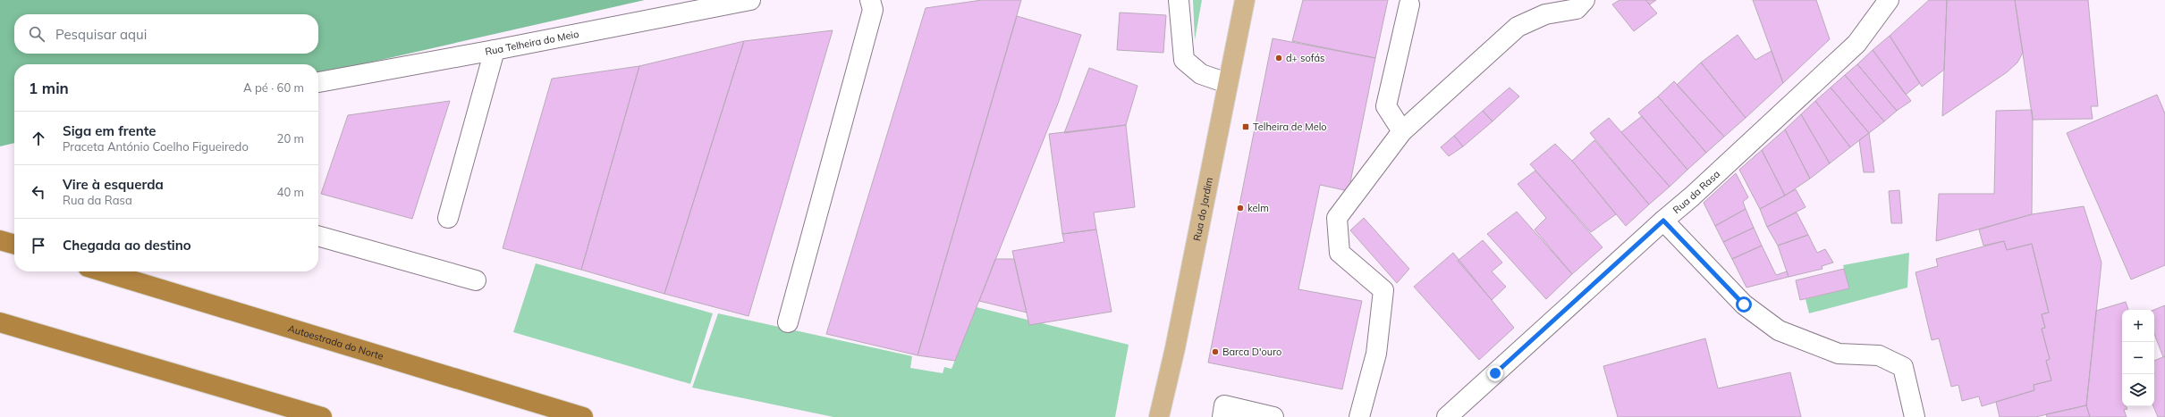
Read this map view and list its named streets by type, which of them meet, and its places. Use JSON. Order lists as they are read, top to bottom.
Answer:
{
  "streets": {
    "highway": ["Autoestrada do Norte"],
    "main road": ["Rua do Jardim"],
    "street": ["Rua Telheira do Meio", "Rua da Rasa"]
  },
  "places": {
    "other": ["d+ sofás", "kelm", "Barca D'ouro"],
    "transit": ["Telheira de Melo"]
  },
  "page": {
    "search": "Pesquisar aqui",
    "heading": ["1 min", "A pé · 60 m"],
    "list": [
      ["Siga em frente", "Praceta António Coelho Figueiredo", "20 m"],
      ["Vire à esquerda", "Rua da Rasa", "40 m"],
      "Chegada ao destino"
    ],
    "map_buttons": ["+", "−"]
  }
}
